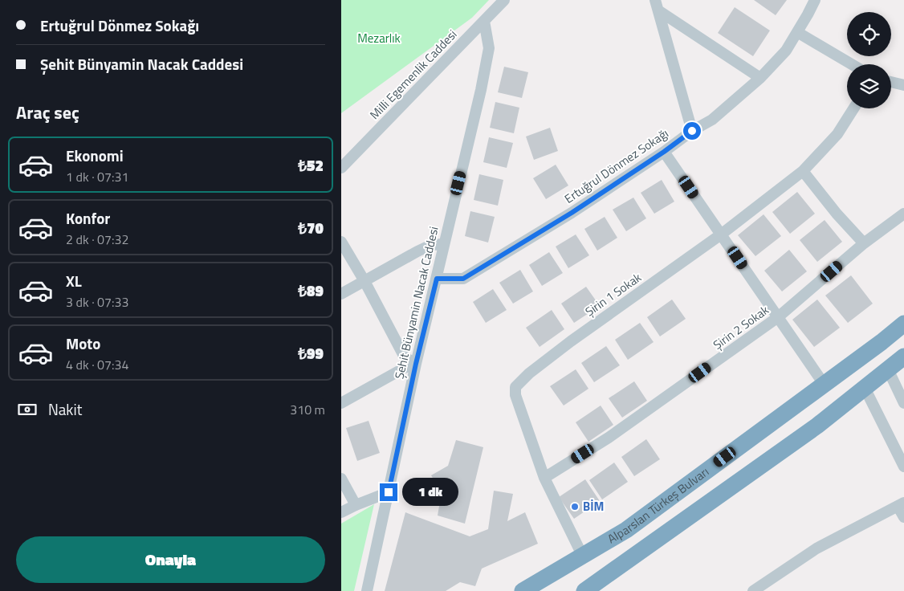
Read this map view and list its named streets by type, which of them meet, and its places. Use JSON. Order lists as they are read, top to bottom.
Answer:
{
  "streets": {
    "highway": ["Alparslan Türkeş Bulvarı"],
    "street": [
      "Milli Egemenlik Caddesi",
      "Ertuğrul Dönmez Sokağı",
      "Şirin 1 Sokak",
      "Şehit Bünyamin Nacak Caddesi",
      "Şirin 2 Sokak"
    ]
  },
  "crossings": [
    ["Milli Egemenlik Caddesi", "Şehit Bünyamin Nacak Caddesi"],
    ["Ertuğrul Dönmez Sokağı", "Şehit Bünyamin Nacak Caddesi"],
    ["Şirin 1 Sokak", "Şirin 2 Sokak"],
    ["Şirin 1 Sokak", "Alparslan Türkeş Bulvarı"]
  ],
  "parks": ["Mezarlık"],
  "places": ["BİM"],
  "page": {
    "banner": ["Ertuğrul Dönmez Sokağı", "Şehit Bünyamin Nacak Caddesi"],
    "heading": "Araç seç",
    "list": [
      {
        "name": "Ekonomi",
        "note": "1 dk · 07:31",
        "value": "₺52"
      },
      {
        "name": "Konfor",
        "note": "2 dk · 07:32",
        "value": "₺70"
      },
      {
        "name": "XL",
        "note": "3 dk · 07:33",
        "value": "₺89"
      },
      {
        "name": "Moto",
        "note": "4 dk · 07:34",
        "value": "₺99"
      }
    ],
    "pay": ["Nakit", "310 m"],
    "bubble": "1 dk",
    "buttons": "Onayla"
  }
}
